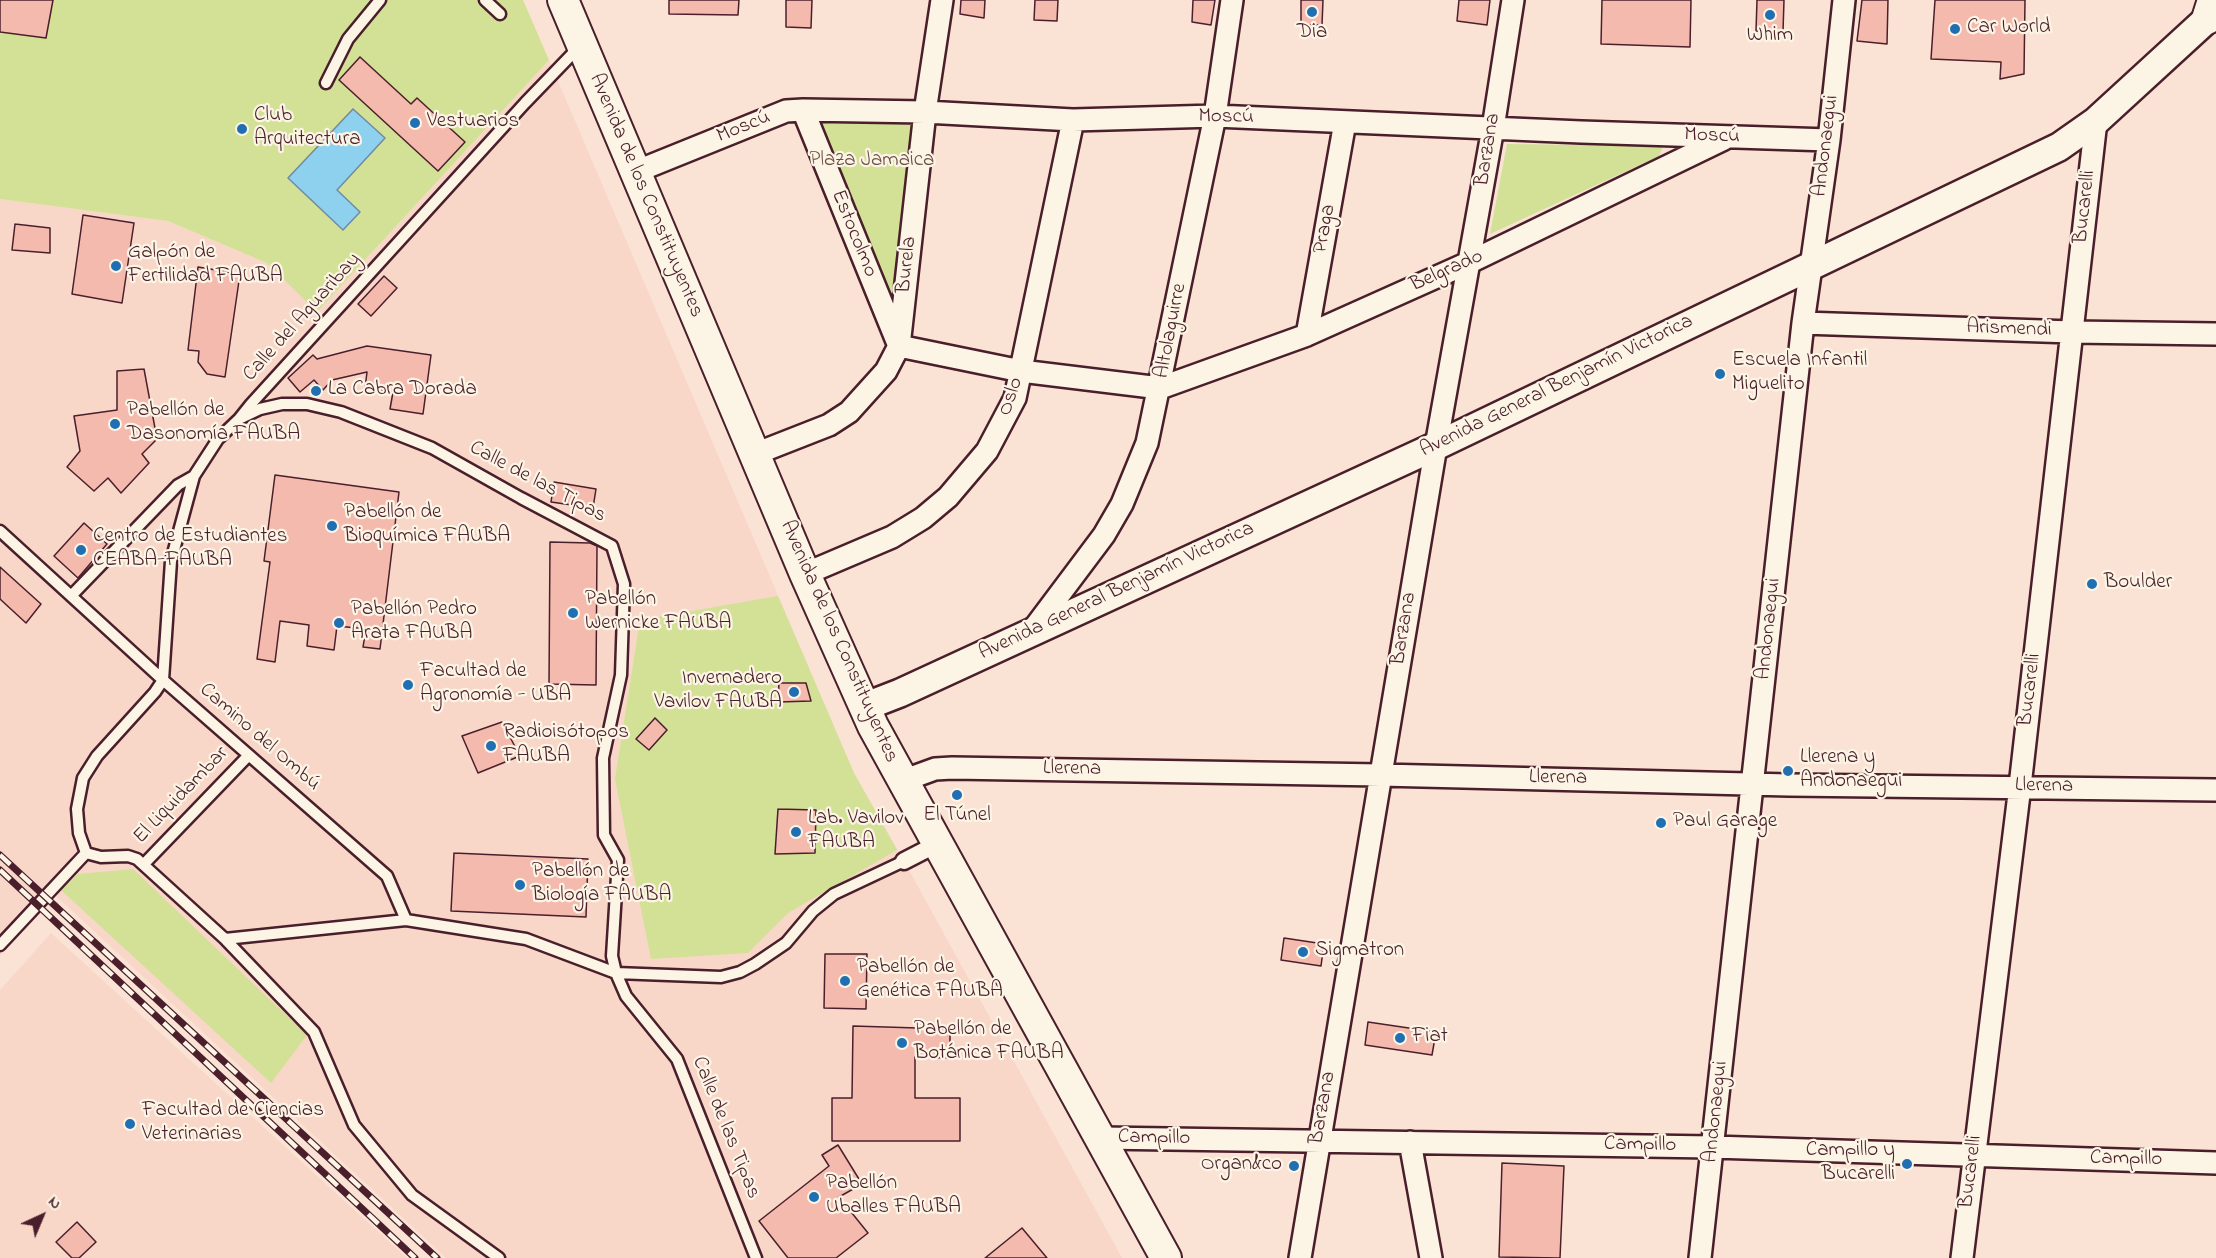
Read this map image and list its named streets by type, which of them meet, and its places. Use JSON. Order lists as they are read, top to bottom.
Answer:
{
  "streets": {
    "main road": ["Avenida de los Constituyentes"],
    "street": [
      "Moscú",
      "Andonaegui",
      "Barzana",
      "Bucarelli",
      "Praga",
      "Estocolmo",
      "Burela",
      "Belgrado",
      "Arismendi",
      "Altolaguirre",
      "Avenida General Benjamín Victorica",
      "Oslo",
      "Llerena",
      "Campillo"
    ],
    "lane": [
      "Calle del Aguaribay",
      "Calle de las Tipas",
      "Camino del Ombú",
      "El Liquidambar"
    ]
  },
  "crossings": [
    ["Moscú", "Andonaegui"],
    ["Moscú", "Barzana"],
    ["Moscú", "Avenida de los Constituyentes"],
    ["Moscú", "Praga"],
    ["Moscú", "Estocolmo"],
    ["Moscú", "Burela"],
    ["Moscú", "Belgrado"],
    ["Moscú", "Altolaguirre"],
    ["Moscú", "Oslo"],
    ["Andonaegui", "Arismendi"],
    ["Andonaegui", "Avenida General Benjamín Victorica"],
    ["Andonaegui", "Llerena"],
    ["Andonaegui", "Campillo"],
    ["Barzana", "Belgrado"],
    ["Barzana", "Avenida General Benjamín Victorica"],
    ["Barzana", "Llerena"],
    ["Barzana", "Campillo"],
    ["Avenida de los Constituyentes", "Burela"],
    ["Avenida de los Constituyentes", "Calle del Aguaribay"],
    ["Avenida de los Constituyentes", "Avenida General Benjamín Victorica"],
    ["Avenida de los Constituyentes", "Oslo"],
    ["Avenida de los Constituyentes", "Llerena"],
    ["Avenida de los Constituyentes", "Campillo"],
    ["Bucarelli", "Arismendi"],
    ["Bucarelli", "Avenida General Benjamín Victorica"],
    ["Bucarelli", "Llerena"],
    ["Bucarelli", "Campillo"],
    ["Praga", "Belgrado"],
    ["Estocolmo", "Burela"],
    ["Belgrado", "Altolaguirre"],
    ["Calle del Aguaribay", "Calle de las Tipas"],
    ["Calle del Aguaribay", "Camino del Ombú"],
    ["Altolaguirre", "Avenida General Benjamín Victorica"],
    ["Camino del Ombú", "El Liquidambar"]
  ],
  "parks": ["Plaza Jamaica"],
  "places": [
    "Dia",
    "Whim",
    "Car World",
    "Vestuarios",
    "Club Arquitectura",
    "Galpón de Fertilidad FAUBA",
    "Escuela Infantil Miguelito",
    "La Cabra Dorada",
    "Pabellón de Dasonomía FAUBA",
    "Pabellón de Bioquímica FAUBA",
    "Centro de Estudiantes CEABA-FAUBA",
    "Boulder",
    "Pabellón Wernicke FAUBA",
    "Pabellón Pedro Arata FAUBA",
    "Facultad de Agronomía - UBA",
    "Invernadero Vavilov FAUBA",
    "Radioisótopos FAUBA",
    "Llerena y Andonaegui",
    "El Túnel",
    "Paul Garage",
    "Lab. Vavilov FAUBA",
    "Pabellón de Biología FAUBA",
    "Sigmatron",
    "Pabellón de Genética FAUBA",
    "Fiat",
    "Pabellón de Botánica FAUBA",
    "Facultad de Ciencias Veterinarias",
    "Campillo y Bucarelli",
    "Organ&co",
    "Pabellón Uballes FAUBA"
  ],
  "north": "top right"
}
